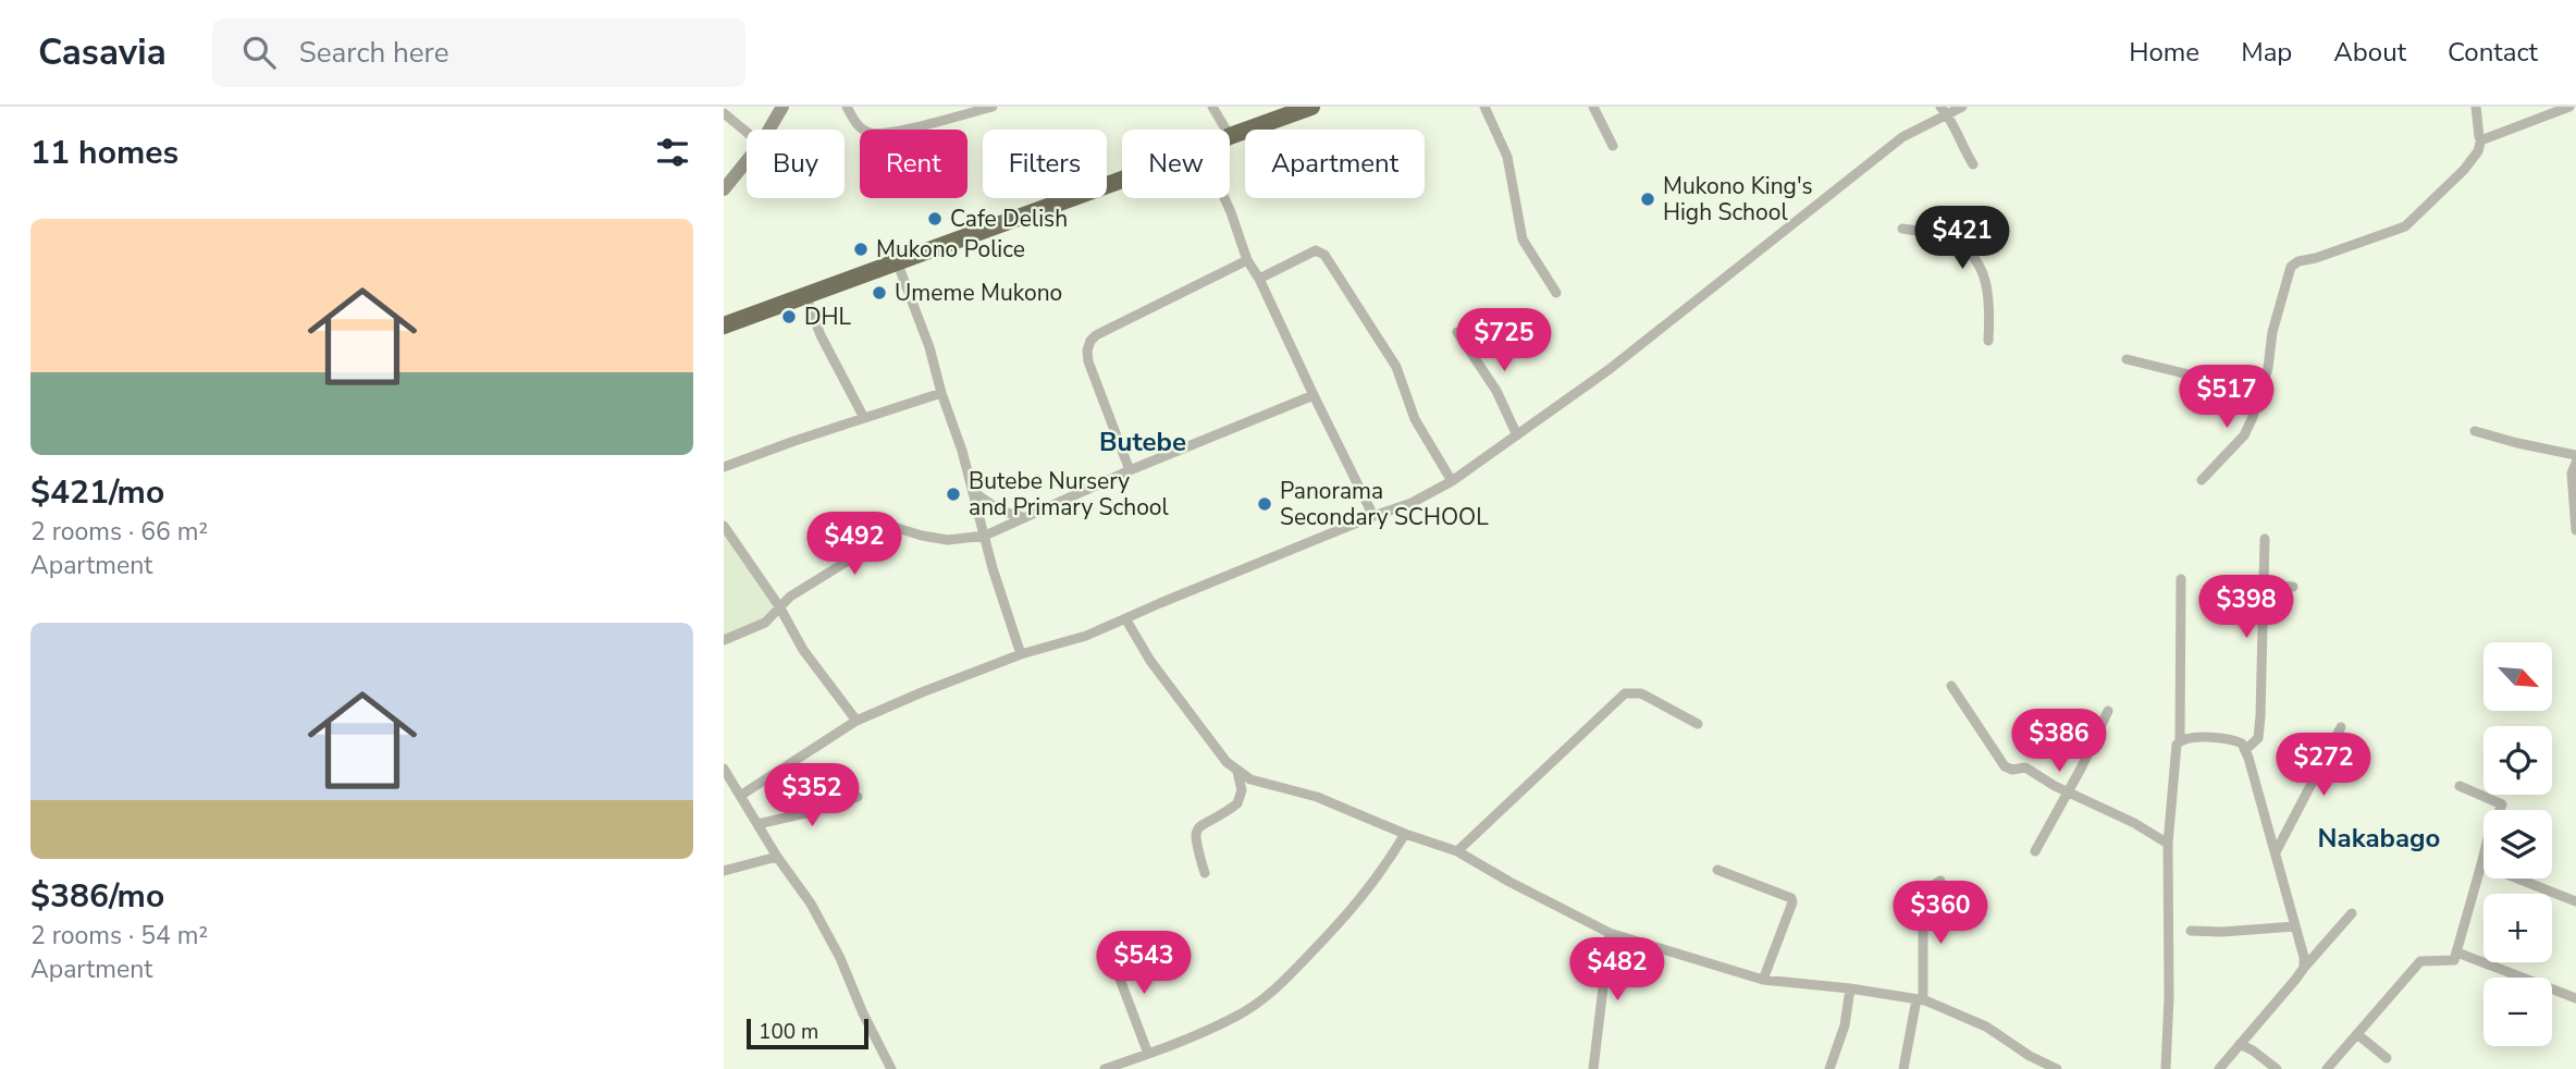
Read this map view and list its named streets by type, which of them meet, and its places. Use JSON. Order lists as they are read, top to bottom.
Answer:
{
  "districts": ["Butebe", "Nakabago"],
  "places": [
    "Mukono King's High School",
    "Cafe Delish",
    "Mukono Police",
    "Umeme Mukono",
    "DHL",
    "Butebe Nursery and Primary School",
    "Panorama Secondary SCHOOL"
  ],
  "scale_bar": "100 m",
  "north": "bottom right",
  "page": {
    "header": "Casavia",
    "search": "Search here",
    "nav": [
      "Home",
      "Map",
      "About",
      "Contact"
    ],
    "heading": "11 homes",
    "chip": [
      "Buy",
      "Rent",
      "Filters",
      "New",
      "Apartment"
    ],
    "list": [
      {
        "name": "$421/mo",
        "note": "2 rooms · 66 m² · Apartment"
      },
      {
        "name": "$386/mo",
        "note": "2 rooms · 54 m² · Apartment"
      }
    ],
    "price": [
      "$421",
      "$725",
      "$517",
      "$492",
      "$398",
      "$386",
      "$272",
      "$352",
      "$360",
      "$543",
      "$482"
    ],
    "map_buttons": ["+", "−"],
    "scale": "100 m"
  }
}
